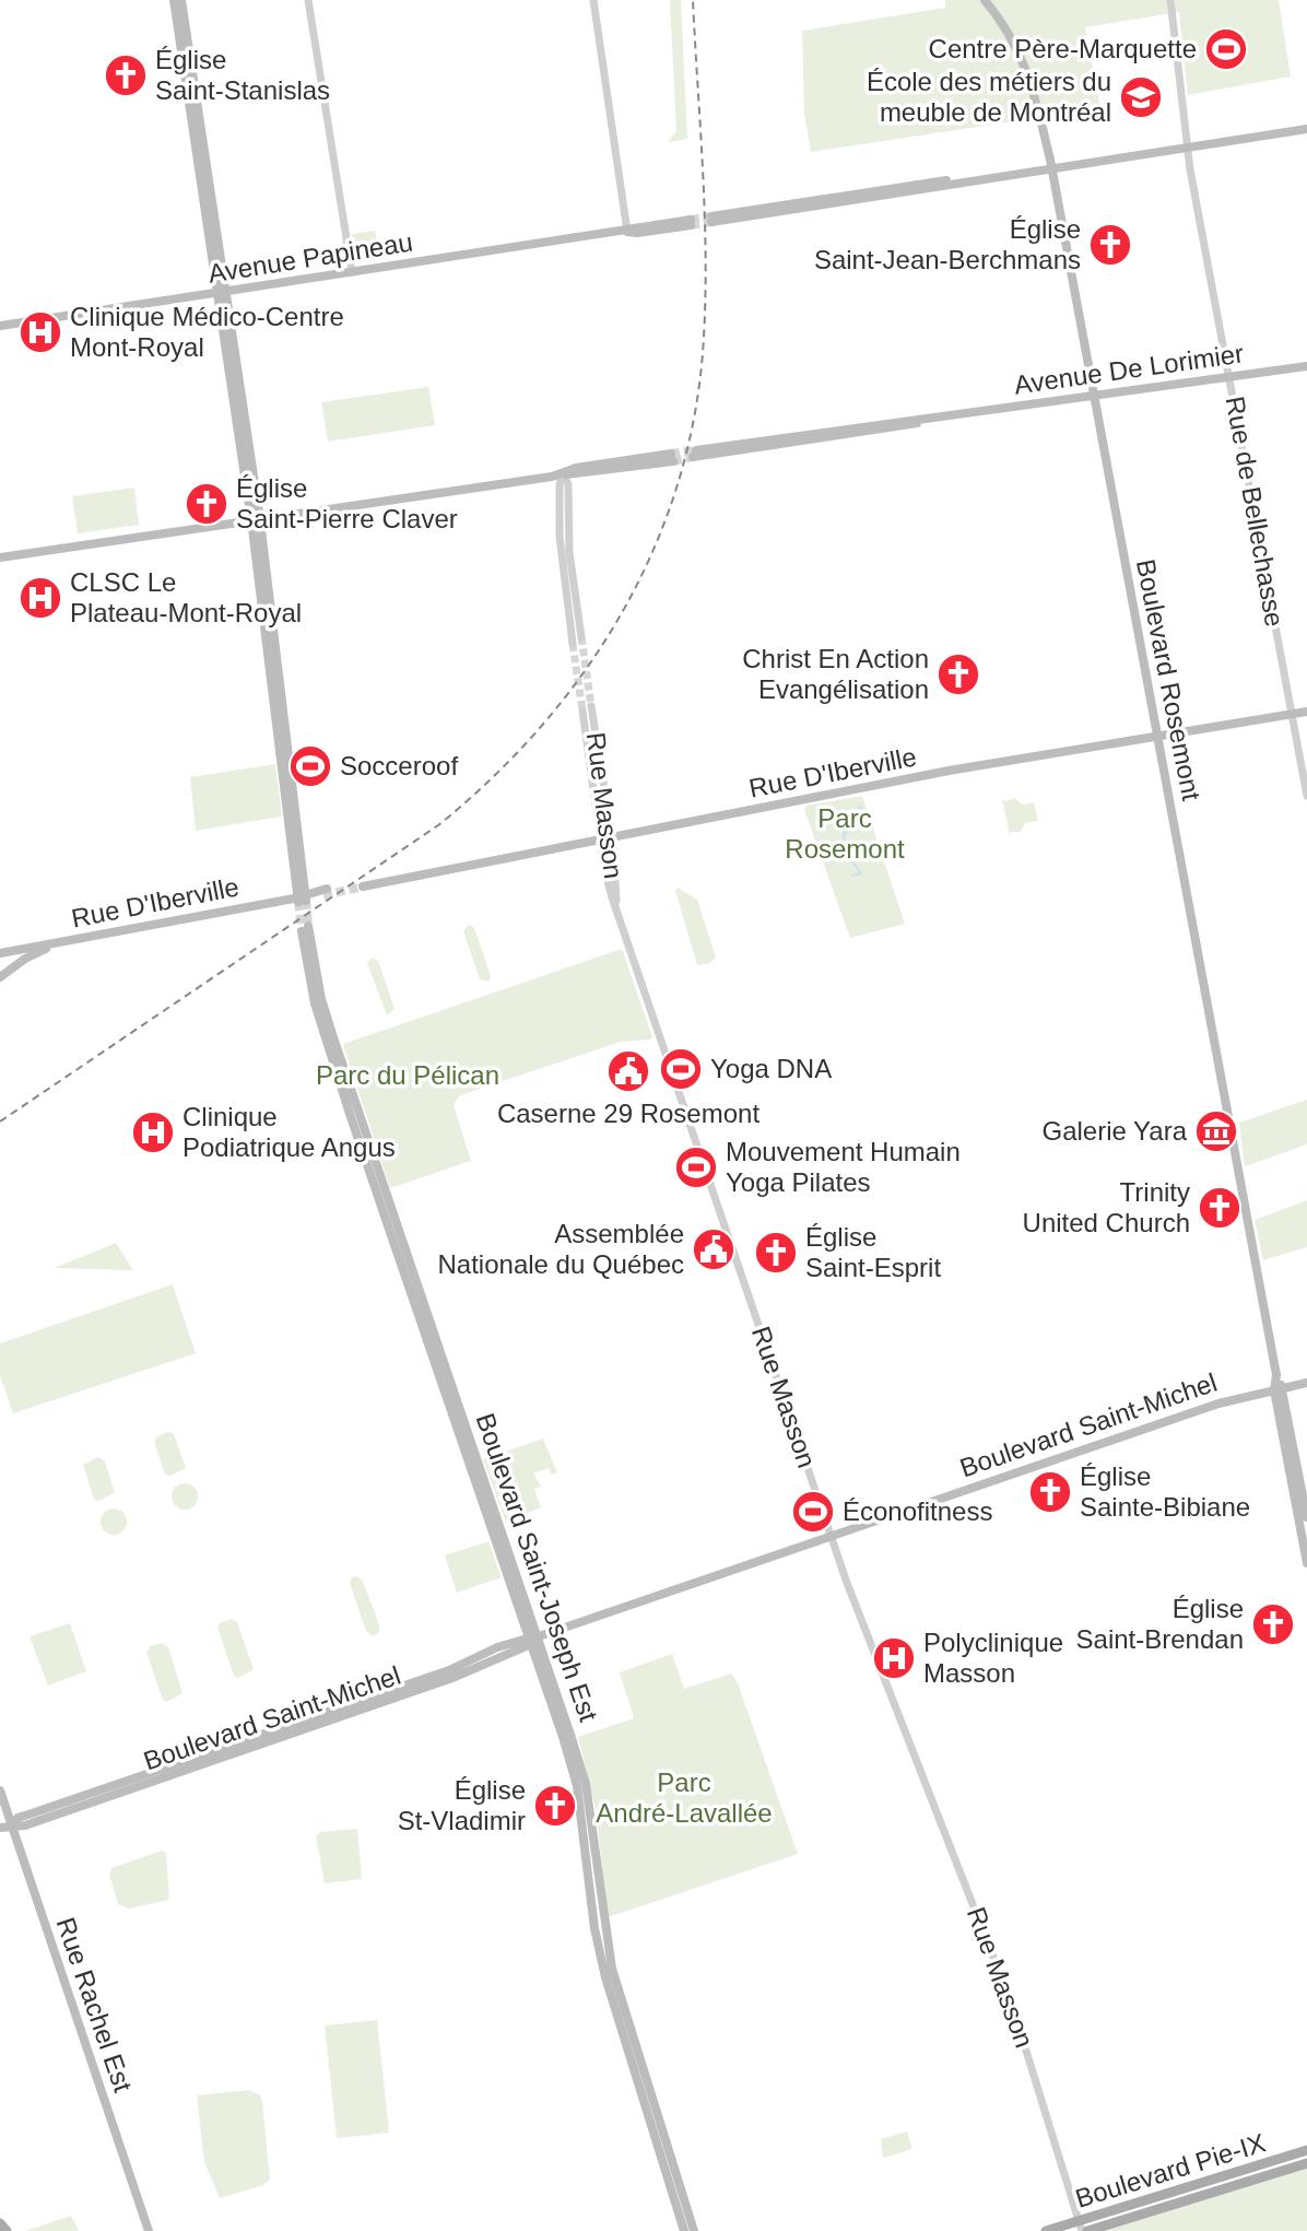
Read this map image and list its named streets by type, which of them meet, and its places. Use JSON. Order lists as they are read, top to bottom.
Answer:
{
  "streets": {
    "main road": [
      "Avenue Papineau",
      "Avenue De Lorimier",
      "Boulevard Rosemont",
      "Rue D'Iberville",
      "Boulevard Saint-Michel",
      "Boulevard Saint-Joseph Est",
      "Rue Rachel Est",
      "Boulevard Pie-IX"
    ],
    "street": ["Rue de Bellechasse", "Rue Masson"]
  },
  "crossings": [
    ["Avenue De Lorimier", "Rue de Bellechasse"],
    ["Avenue De Lorimier", "Boulevard Rosemont"],
    ["Rue de Bellechasse", "Rue D'Iberville"],
    ["Boulevard Rosemont", "Rue D'Iberville"],
    ["Boulevard Rosemont", "Boulevard Saint-Michel"],
    ["Rue D'Iberville", "Rue Masson"],
    ["Rue Masson", "Boulevard Saint-Michel"],
    ["Rue Masson", "Boulevard Pie-IX"],
    ["Boulevard Saint-Michel", "Boulevard Saint-Joseph Est"],
    ["Boulevard Saint-Michel", "Rue Rachel Est"]
  ],
  "parks": ["Parc Rosemont", "Parc du Pélican", "Parc André-Lavallée"],
  "places": {
    "sports": [
      "Centre Père-Marquette",
      "Socceroof",
      "Yoga DNA",
      "Mouvement Humain Yoga Pilates",
      "Éconofitness"
    ],
    "church": [
      "Église Saint-Stanislas",
      "Église Saint-Jean-Berchmans",
      "Église Saint-Pierre Claver",
      "Christ En Action Evangélisation",
      "Trinity United Church",
      "Église Saint-Esprit",
      "Église Sainte-Bibiane",
      "Église Saint-Brendan",
      "Église St-Vladimir"
    ],
    "school or university": ["École des métiers du meuble de Montréal"],
    "hospital": [
      "Clinique Médico-Centre Mont-Royal",
      "CLSC Le Plateau-Mont-Royal",
      "Clinique Podiatrique Angus",
      "Polyclinique Masson"
    ],
    "public building": ["Caserne 29 Rosemont", "Assemblée Nationale du Québec"],
    "museum": ["Galerie Yara"]
  }
}
